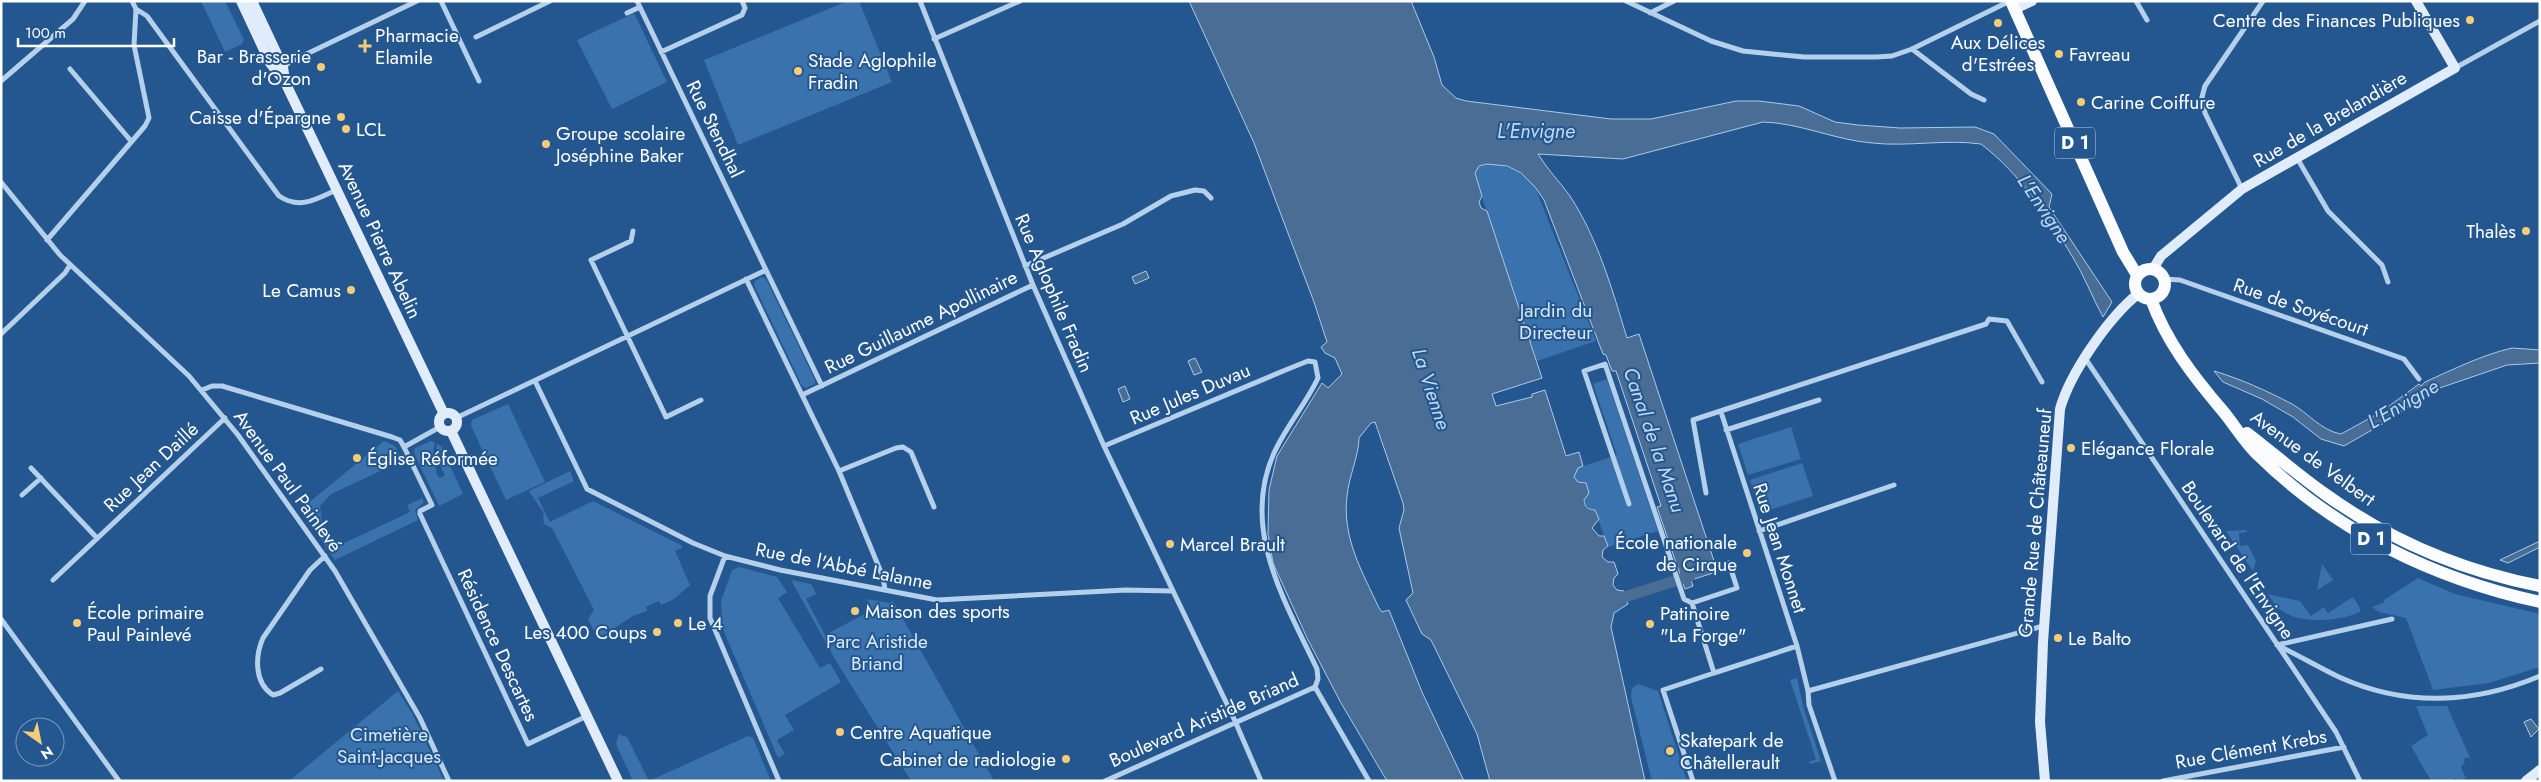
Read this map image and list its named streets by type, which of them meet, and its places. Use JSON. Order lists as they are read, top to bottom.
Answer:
{
  "streets": {
    "main road": [
      "Rue de la Brelandière",
      "D 1",
      "Avenue Pierre Abelin",
      "Avenue de Velbert",
      "Grande Rue de Châteauneuf"
    ],
    "street": [
      "Rue Stendhal",
      "Rue Aglophile Fradin",
      "Rue de Soyécourt",
      "Rue Guillaume Apollinaire",
      "Rue Jules Duvau",
      "Rue Jean Daillé",
      "Avenue Paul Painlevé",
      "Rue Jean Monnet",
      "Boulevard de l'Envigne",
      "Rue de l'Abbé Lalanne",
      "Résidence Descartes",
      "Boulevard Aristide Briand",
      "Rue Clément Krebs"
    ]
  },
  "crossings": [
    ["Rue de la Brelandière", "D 1"],
    ["Rue de la Brelandière", "Rue de Soyécourt"],
    ["Rue de la Brelandière", "Avenue de Velbert"],
    ["Rue de la Brelandière", "Grande Rue de Châteauneuf"],
    ["Rue Stendhal", "Rue Guillaume Apollinaire"],
    ["D 1", "Rue de Soyécourt"],
    ["D 1", "Avenue de Velbert"],
    ["D 1", "Grande Rue de Châteauneuf"],
    ["Rue Aglophile Fradin", "Rue Guillaume Apollinaire"],
    ["Rue Aglophile Fradin", "Rue Jules Duvau"],
    ["Rue Aglophile Fradin", "Rue de l'Abbé Lalanne"],
    ["Rue Aglophile Fradin", "Boulevard Aristide Briand"],
    ["Rue de Soyécourt", "Avenue de Velbert"],
    ["Rue de Soyécourt", "Grande Rue de Châteauneuf"],
    ["Rue Jules Duvau", "Boulevard Aristide Briand"],
    ["Avenue de Velbert", "Grande Rue de Châteauneuf"],
    ["Rue Jean Daillé", "Avenue Paul Painlevé"],
    ["Grande Rue de Châteauneuf", "Boulevard de l'Envigne"],
    ["Boulevard de l'Envigne", "Rue Clément Krebs"]
  ],
  "water": ["L'Envigne", "La Vienne", "Canal de la Manu"],
  "parks": ["Jardin du Directeur", "Parc Aristide Briand", "Cimetière Saint-Jacques"],
  "places": {
    "other": [
      "Centre des Finances Publiques",
      "Aux Délices d'Estrées",
      "Favreau",
      "Bar - Brasserie d'Ozon",
      "Stade Aglophile Fradin",
      "Carine Coiffure",
      "Caisse d'Épargne",
      "LCL",
      "Groupe scolaire Joséphine Baker",
      "Thalès",
      "Le Camus",
      "Elégance Florale",
      "Église Réformée",
      "Marcel Brault",
      "École nationale de Cirque",
      "Maison des sports",
      "École primaire Paul Painlevé",
      "Le 4",
      "Patinoire \"La Forge\"",
      "Les 400 Coups",
      "Le Balto",
      "Centre Aquatique",
      "Skatepark de Châtellerault",
      "Cabinet de radiologie"
    ],
    "health": ["Pharmacie Elamile"]
  },
  "scale_bar": "100 m",
  "north": "bottom right"
}
